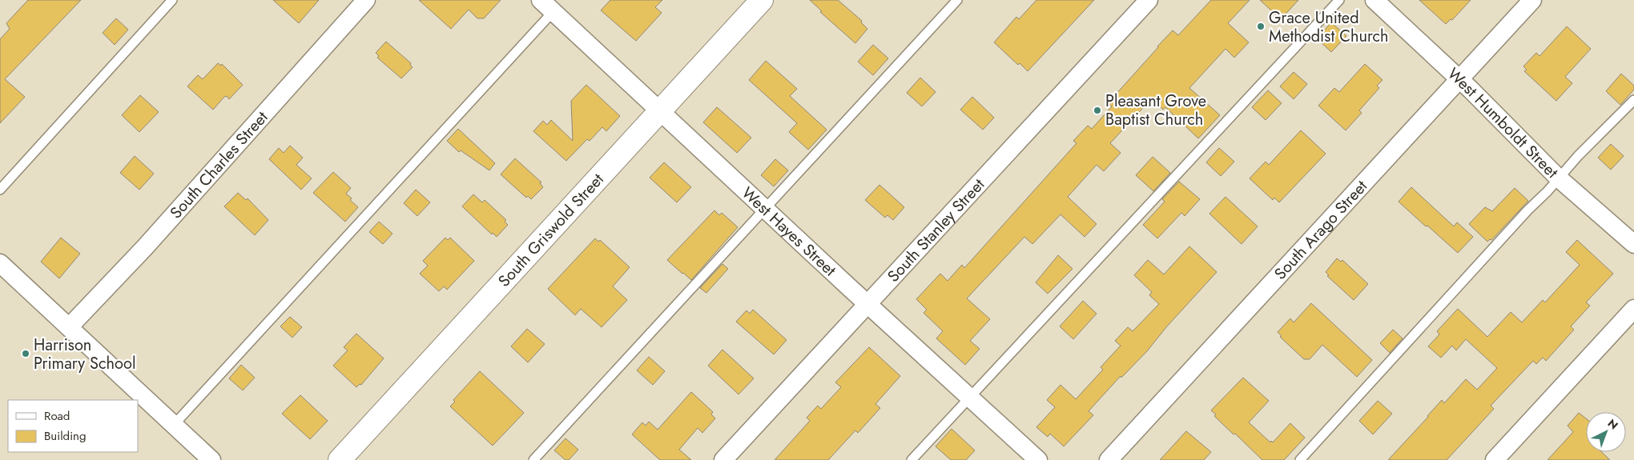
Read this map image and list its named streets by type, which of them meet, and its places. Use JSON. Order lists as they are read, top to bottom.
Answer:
{
  "streets": {
    "street": [
      "West Humboldt Street",
      "South Charles Street",
      "South Griswold Street",
      "South Stanley Street",
      "South Arago Street",
      "West Hayes Street"
    ]
  },
  "crossings": [
    ["West Humboldt Street", "South Arago Street"],
    ["South Griswold Street", "West Hayes Street"],
    ["South Stanley Street", "West Hayes Street"]
  ],
  "places": ["Grace United Methodist Church", "Pleasant Grove Baptist Church", "Harrison Primary School"],
  "legend": ["Road", "Building"],
  "north": "top right"
}
